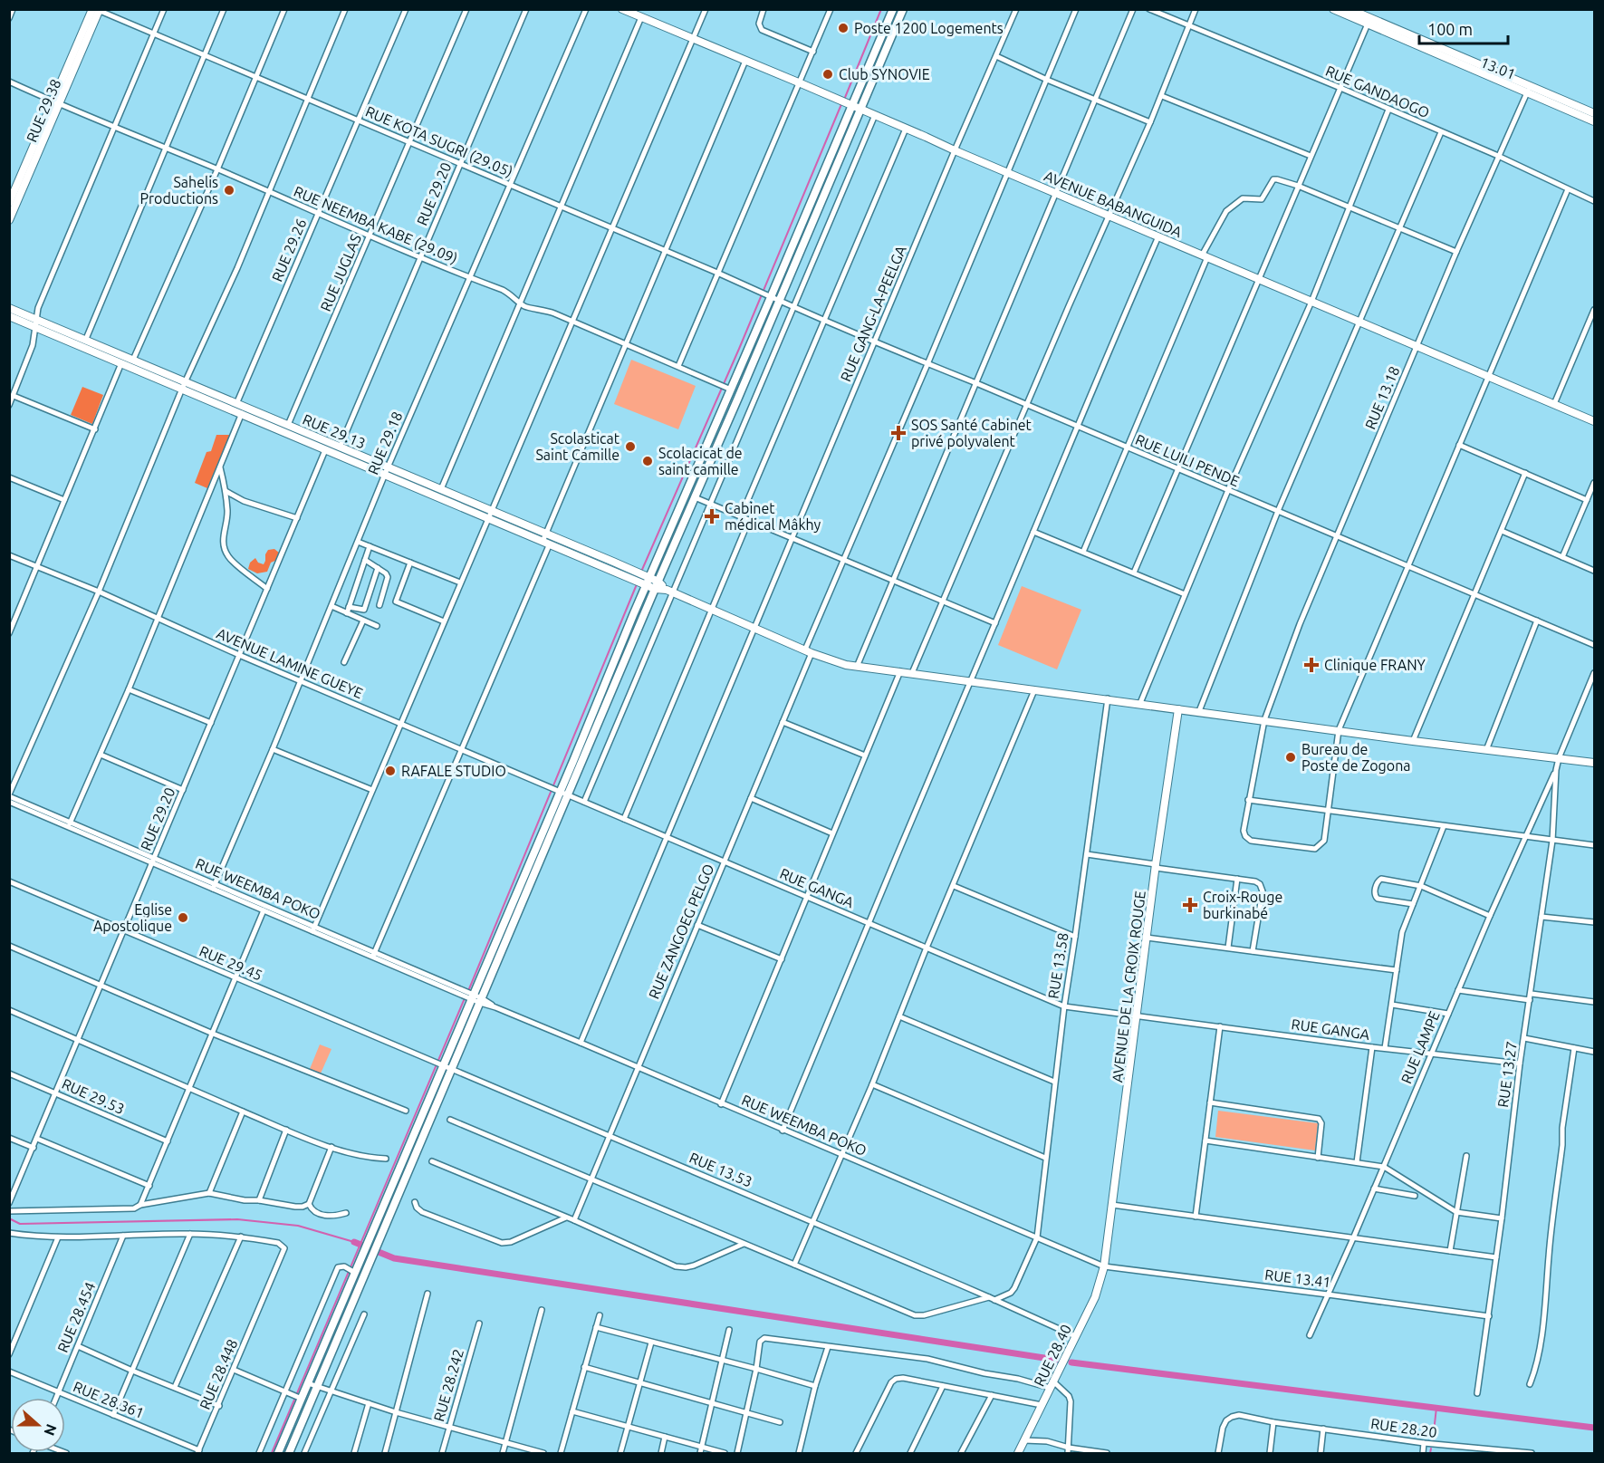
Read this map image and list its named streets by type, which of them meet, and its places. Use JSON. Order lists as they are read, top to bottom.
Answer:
{
  "streets": {
    "main road": [
      "13.01",
      "RUE 29.38",
      "AVENUE BABANGUIDA",
      "RUE 29.13",
      "AVENUE DE LA CROIX ROUGE",
      "RUE 28.40"
    ],
    "street": [
      "RUE GANDAOGO",
      "RUE KOTA SUGRI (29.05)",
      "RUE 29.20",
      "RUE NEEMBA KABE (29.09)",
      "RUE 29.26",
      "RUE JUGLAS",
      "RUE GANG-LA-PEELGA",
      "RUE 13.18",
      "RUE 29.18",
      "RUE LUILI PENDE",
      "AVENUE LAMINE GUEYE",
      "RUE GANGA",
      "RUE WEEMBA POKO",
      "RUE ZANGOEG PELGO",
      "RUE 29.45",
      "RUE 13.58",
      "RUE LAMPE",
      "RUE 13.27",
      "RUE 29.53",
      "RUE 13.53",
      "RUE 13.41",
      "RUE 28.454",
      "RUE 28.448",
      "RUE 28.242",
      "RUE 28.361",
      "RUE 28.20"
    ]
  },
  "crossings": [
    ["13.01", "RUE 13.18"],
    ["RUE GANDAOGO", "RUE 13.18"],
    ["RUE 29.38", "RUE KOTA SUGRI (29.05)"],
    ["RUE 29.38", "RUE NEEMBA KABE (29.09)"],
    ["RUE KOTA SUGRI (29.05)", "RUE 29.20"],
    ["RUE KOTA SUGRI (29.05)", "RUE 29.26"],
    ["RUE KOTA SUGRI (29.05)", "RUE JUGLAS"],
    ["RUE KOTA SUGRI (29.05)", "RUE 29.18"],
    ["RUE KOTA SUGRI (29.05)", "RUE LUILI PENDE"],
    ["RUE 29.20", "RUE NEEMBA KABE (29.09)"],
    ["RUE 29.20", "RUE 29.13"],
    ["RUE 29.20", "AVENUE LAMINE GUEYE"],
    ["RUE 29.20", "RUE WEEMBA POKO"],
    ["RUE 29.20", "RUE 29.45"],
    ["RUE 29.20", "RUE 29.53"],
    ["AVENUE BABANGUIDA", "RUE GANG-LA-PEELGA"],
    ["AVENUE BABANGUIDA", "RUE 13.18"],
    ["AVENUE BABANGUIDA", "RUE ZANGOEG PELGO"],
    ["RUE NEEMBA KABE (29.09)", "RUE 29.26"],
    ["RUE NEEMBA KABE (29.09)", "RUE JUGLAS"],
    ["RUE NEEMBA KABE (29.09)", "RUE 29.18"],
    ["RUE 29.26", "RUE 29.13"],
    ["RUE JUGLAS", "RUE 29.13"],
    ["RUE GANG-LA-PEELGA", "RUE LUILI PENDE"],
    ["RUE GANG-LA-PEELGA", "RUE GANGA"],
    ["RUE GANG-LA-PEELGA", "RUE WEEMBA POKO"],
    ["RUE 13.18", "RUE LUILI PENDE"],
    ["RUE 29.13", "RUE 29.18"],
    ["RUE 29.18", "AVENUE LAMINE GUEYE"],
    ["RUE 29.18", "RUE WEEMBA POKO"],
    ["RUE LUILI PENDE", "RUE ZANGOEG PELGO"],
    ["AVENUE LAMINE GUEYE", "RUE GANGA"],
    ["RUE GANGA", "RUE ZANGOEG PELGO"],
    ["RUE GANGA", "RUE 13.58"],
    ["RUE GANGA", "AVENUE DE LA CROIX ROUGE"],
    ["RUE GANGA", "RUE LAMPE"],
    ["RUE GANGA", "RUE 13.27"],
    ["RUE WEEMBA POKO", "RUE ZANGOEG PELGO"],
    ["RUE WEEMBA POKO", "RUE 13.58"],
    ["RUE WEEMBA POKO", "AVENUE DE LA CROIX ROUGE"],
    ["RUE WEEMBA POKO", "RUE 13.41"],
    ["RUE WEEMBA POKO", "RUE 28.40"],
    ["RUE ZANGOEG PELGO", "RUE 13.53"],
    ["RUE 29.45", "RUE 13.53"],
    ["AVENUE DE LA CROIX ROUGE", "RUE 13.41"],
    ["AVENUE DE LA CROIX ROUGE", "RUE 28.40"],
    ["RUE LAMPE", "RUE 13.27"],
    ["RUE LAMPE", "RUE 13.41"],
    ["RUE 13.27", "RUE 13.41"],
    ["RUE 13.53", "RUE 28.40"],
    ["RUE 13.41", "RUE 28.40"],
    ["RUE 28.454", "RUE 28.361"],
    ["RUE 28.448", "RUE 28.361"]
  ],
  "places": {
    "other": [
      "Poste 1200 Logements",
      "Club SYNOVIE",
      "Sahelis Productions",
      "Scolasticat Saint Camille",
      "Scolacicat de saint camille",
      "Bureau de Poste de Zogona",
      "RAFALE STUDIO",
      "Eglise Apostolique"
    ],
    "health": [
      "SOS Santé Cabinet privé polyvalent",
      "Cabinet médical Mâkhy",
      "Clinique FRANY",
      "Croix-Rouge burkinabé"
    ]
  },
  "scale_bar": "100 m",
  "north": "right"
}
